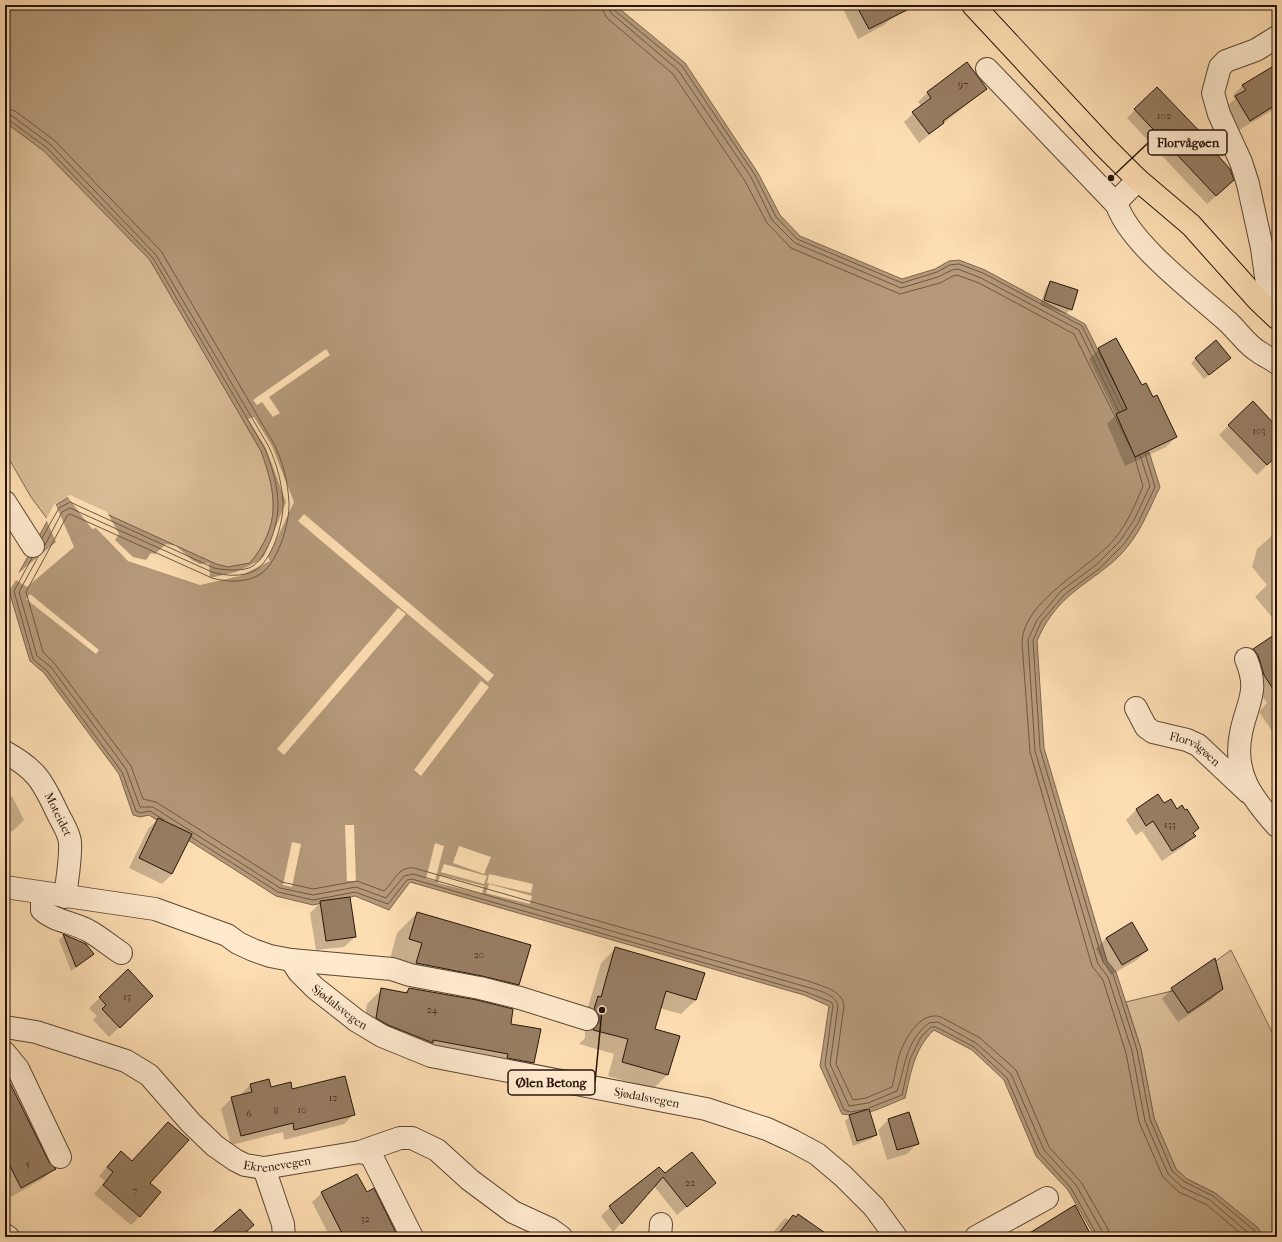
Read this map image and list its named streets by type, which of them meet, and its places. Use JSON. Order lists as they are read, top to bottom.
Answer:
{
  "streets": {
    "street": [
      "Florvågøen",
      "Moteidet",
      "Sjødalsvegen",
      "Ekrenevegen"
    ]
  },
  "places": ["Florvågøen", "Ølen Betong"],
  "house_numbers": [
    "97",
    "102",
    "103",
    "133",
    "20",
    "13",
    "24",
    "12",
    "10",
    "8",
    "6",
    "5",
    "22",
    "7",
    "32"
  ]
}
